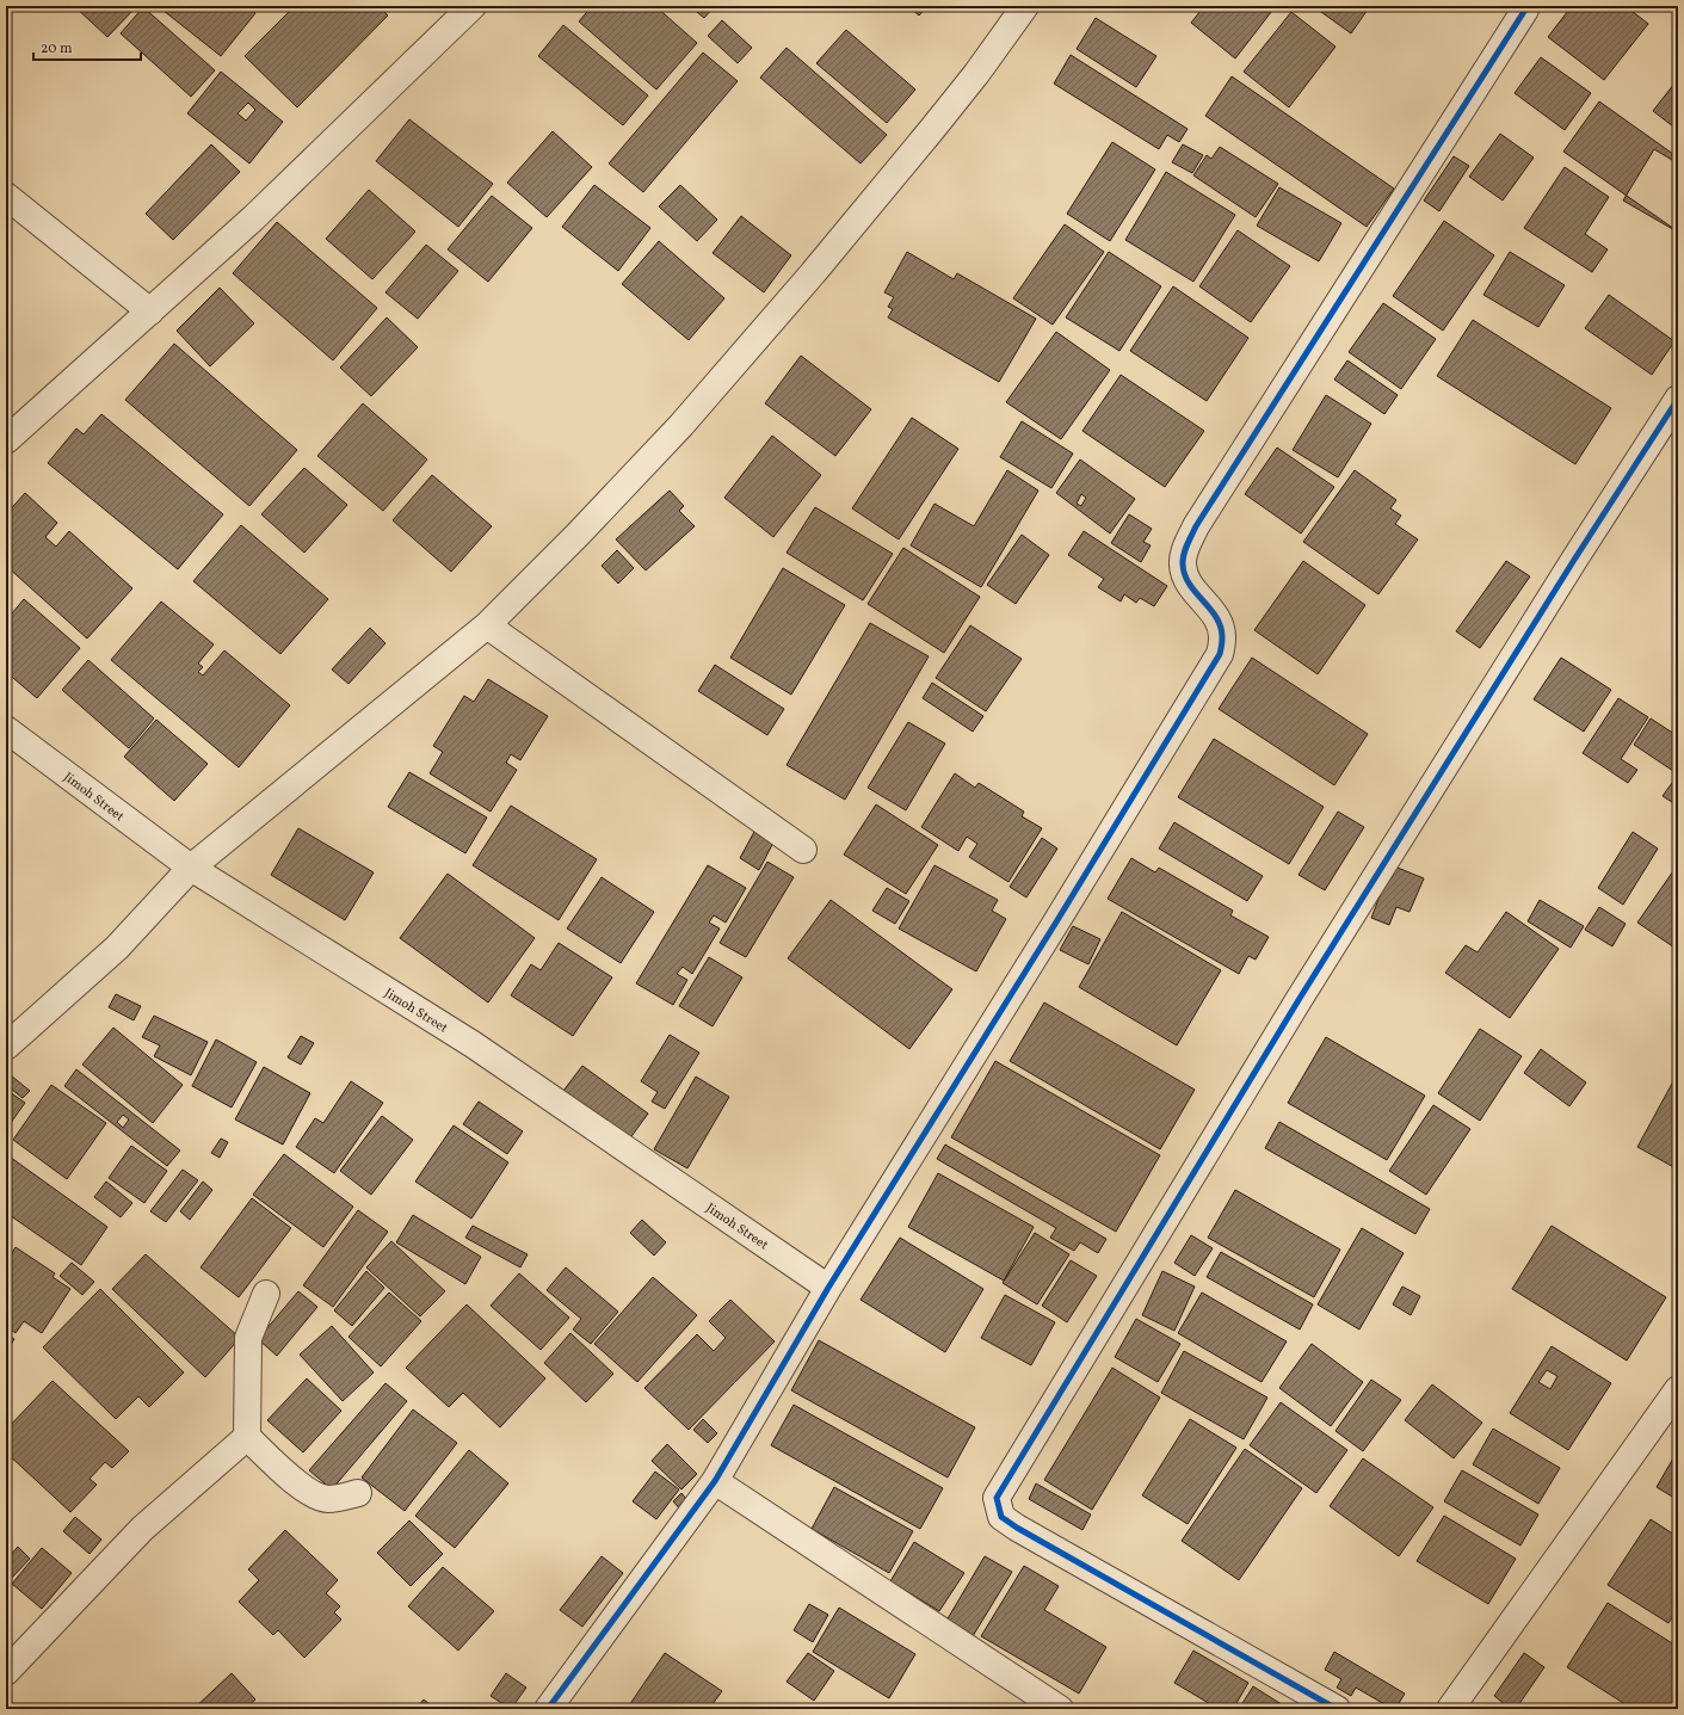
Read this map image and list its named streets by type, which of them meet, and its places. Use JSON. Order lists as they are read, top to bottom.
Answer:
{
  "streets": {
    "street": ["Jimoh Street"]
  },
  "scale_bar": "20 m"
}
